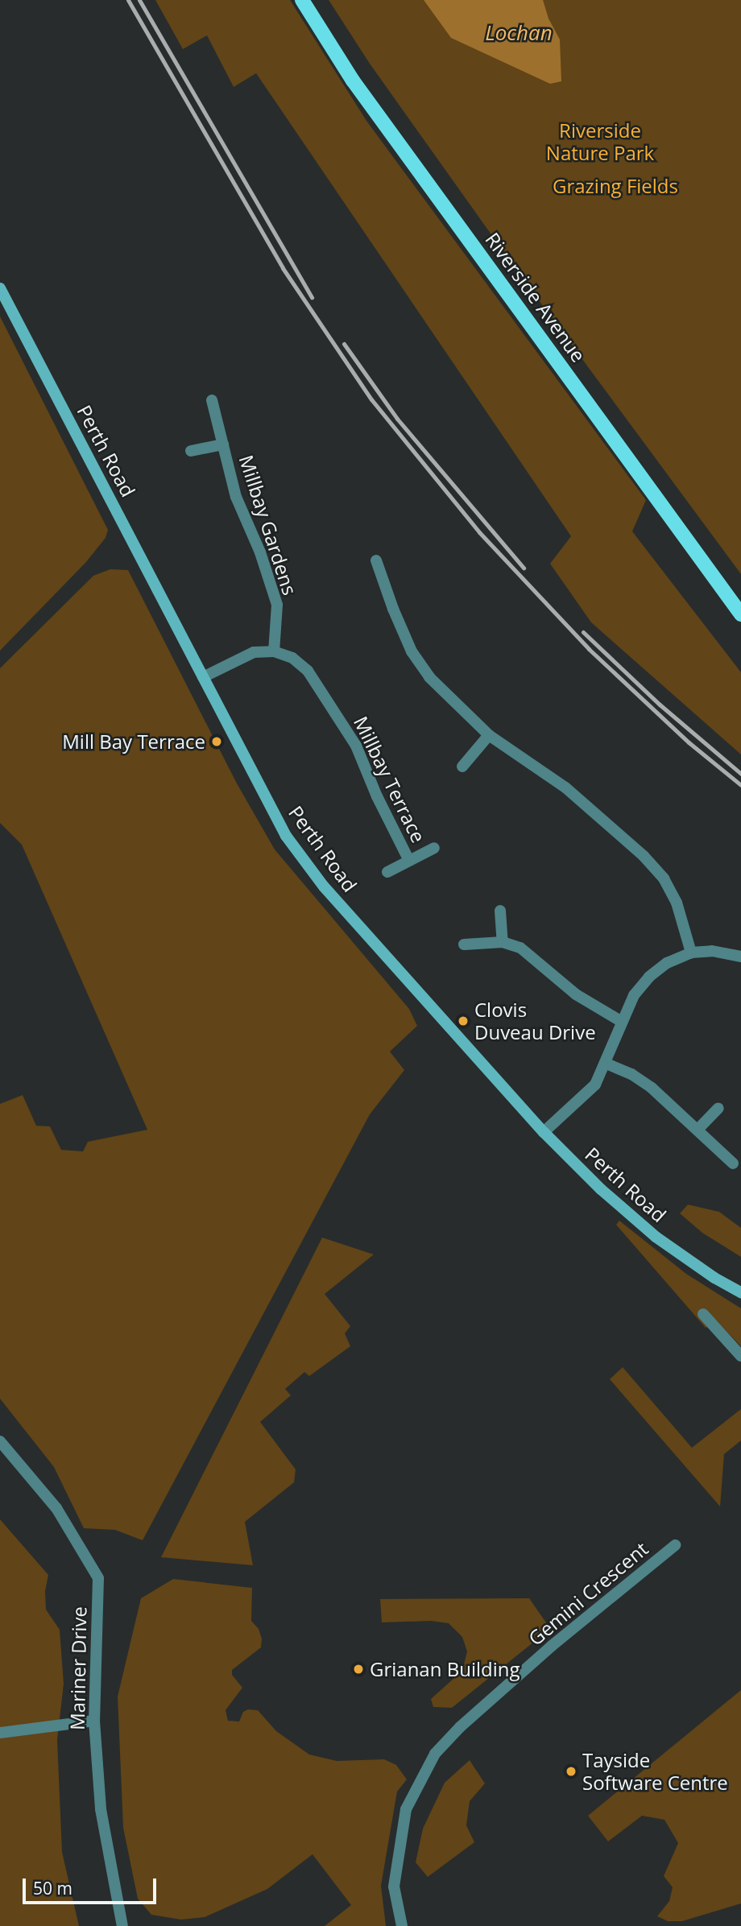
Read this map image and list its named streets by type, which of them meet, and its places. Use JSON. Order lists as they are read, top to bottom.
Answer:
{
  "streets": {
    "main road": ["Riverside Avenue"],
    "street": [
      "Perth Road",
      "Millbay Gardens",
      "Millbay Terrace",
      "Gemini Crescent",
      "Mariner Drive"
    ]
  },
  "crossings": [
    ["Millbay Gardens", "Millbay Terrace"]
  ],
  "water": ["Lochan"],
  "parks": ["Riverside Nature Park", "Grazing Fields"],
  "places": [
    "Mill Bay Terrace",
    "Clovis Duveau Drive",
    "Grianan Building",
    "Tayside Software Centre"
  ],
  "scale_bar": "50 m"
}
